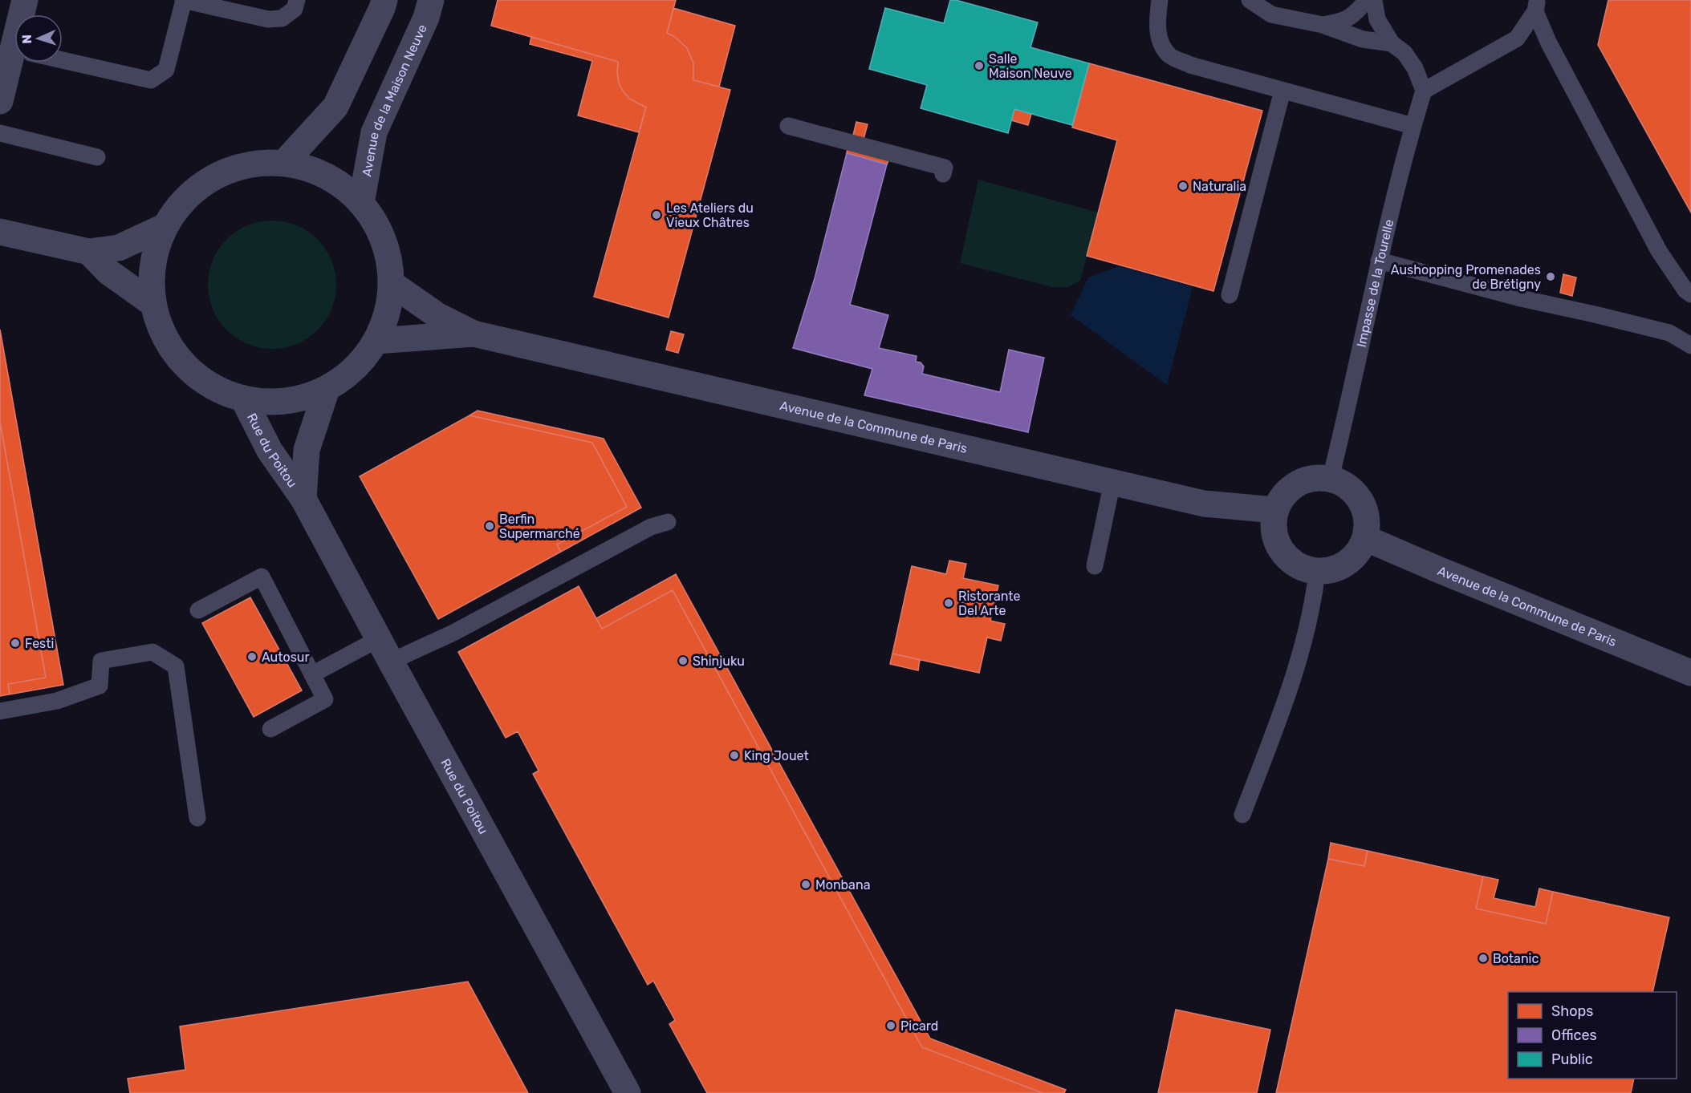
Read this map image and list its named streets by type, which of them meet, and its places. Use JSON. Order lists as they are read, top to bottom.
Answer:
{
  "streets": {
    "street": ["Avenue de la Maison Neuve", "Avenue de la Commune de Paris", "Rue du Poitou"],
    "lane": ["Impasse de la Tourelle"]
  },
  "crossings": [
    ["Impasse de la Tourelle", "Avenue de la Commune de Paris"]
  ],
  "places": [
    "Salle Maison Neuve",
    "Naturalia",
    "Les Ateliers du Vieux Châtres",
    "Aushopping Promenades de Brétigny",
    "Berfin Supermarché",
    "Ristorante Del Arte",
    "Festi",
    "Autosur",
    "Shinjuku",
    "King Jouet",
    "Monbana",
    "Botanic",
    "Picard"
  ],
  "legend": ["Shops", "Offices", "Public"],
  "north": "left"
}
